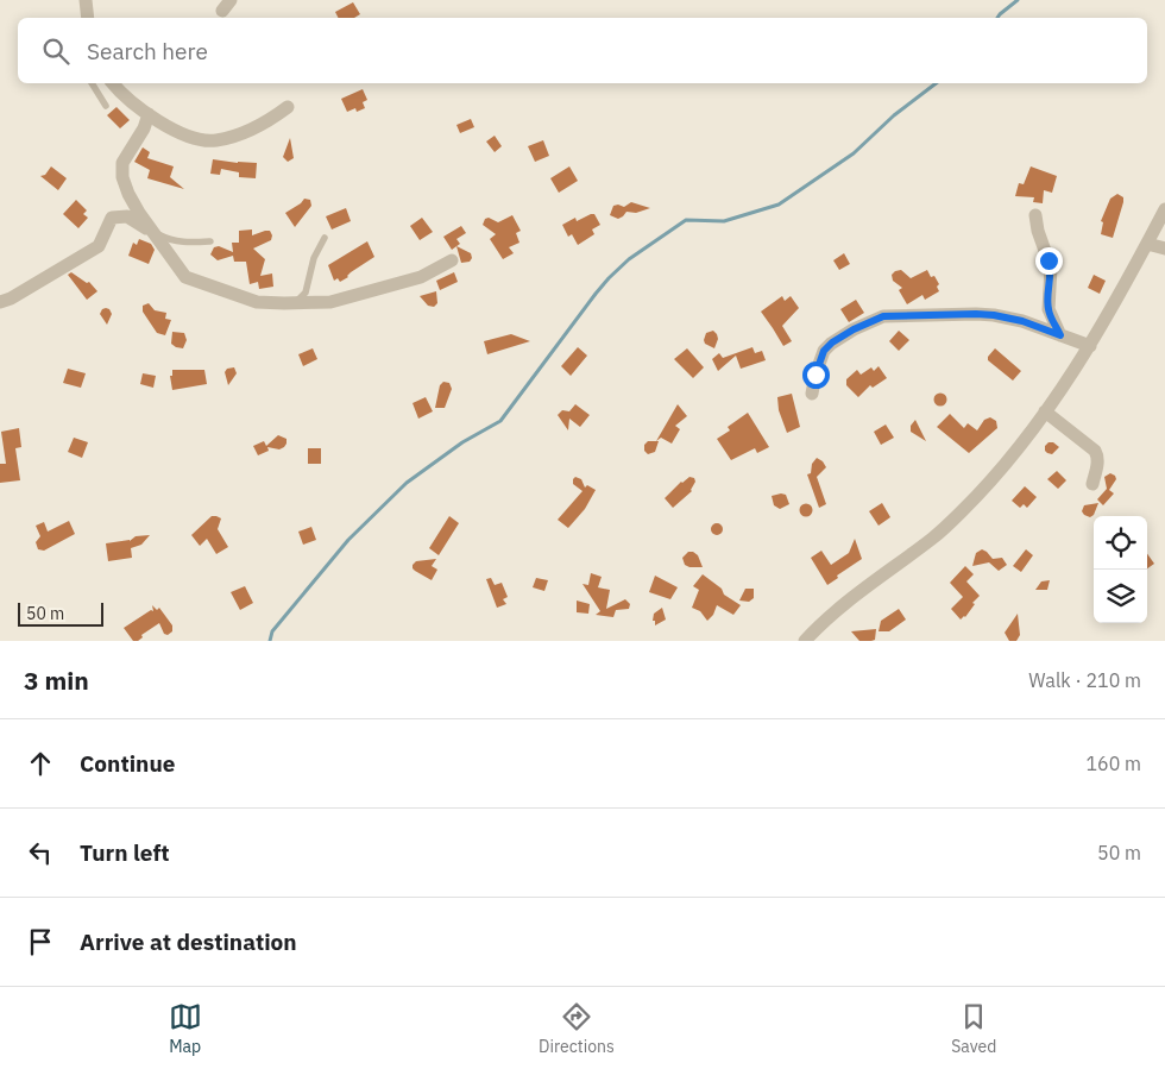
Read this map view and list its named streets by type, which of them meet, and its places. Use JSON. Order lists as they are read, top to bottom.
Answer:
{
  "scale_bar": "50 m",
  "page": {
    "search": "Search here",
    "scale": "50 m",
    "heading": ["3 min", "Walk · 210 m"],
    "list": [
      ["Continue", "160 m"],
      ["Turn left", "50 m"],
      "Arrive at destination"
    ],
    "nav": ["Map", "Directions", "Saved"]
  }
}
